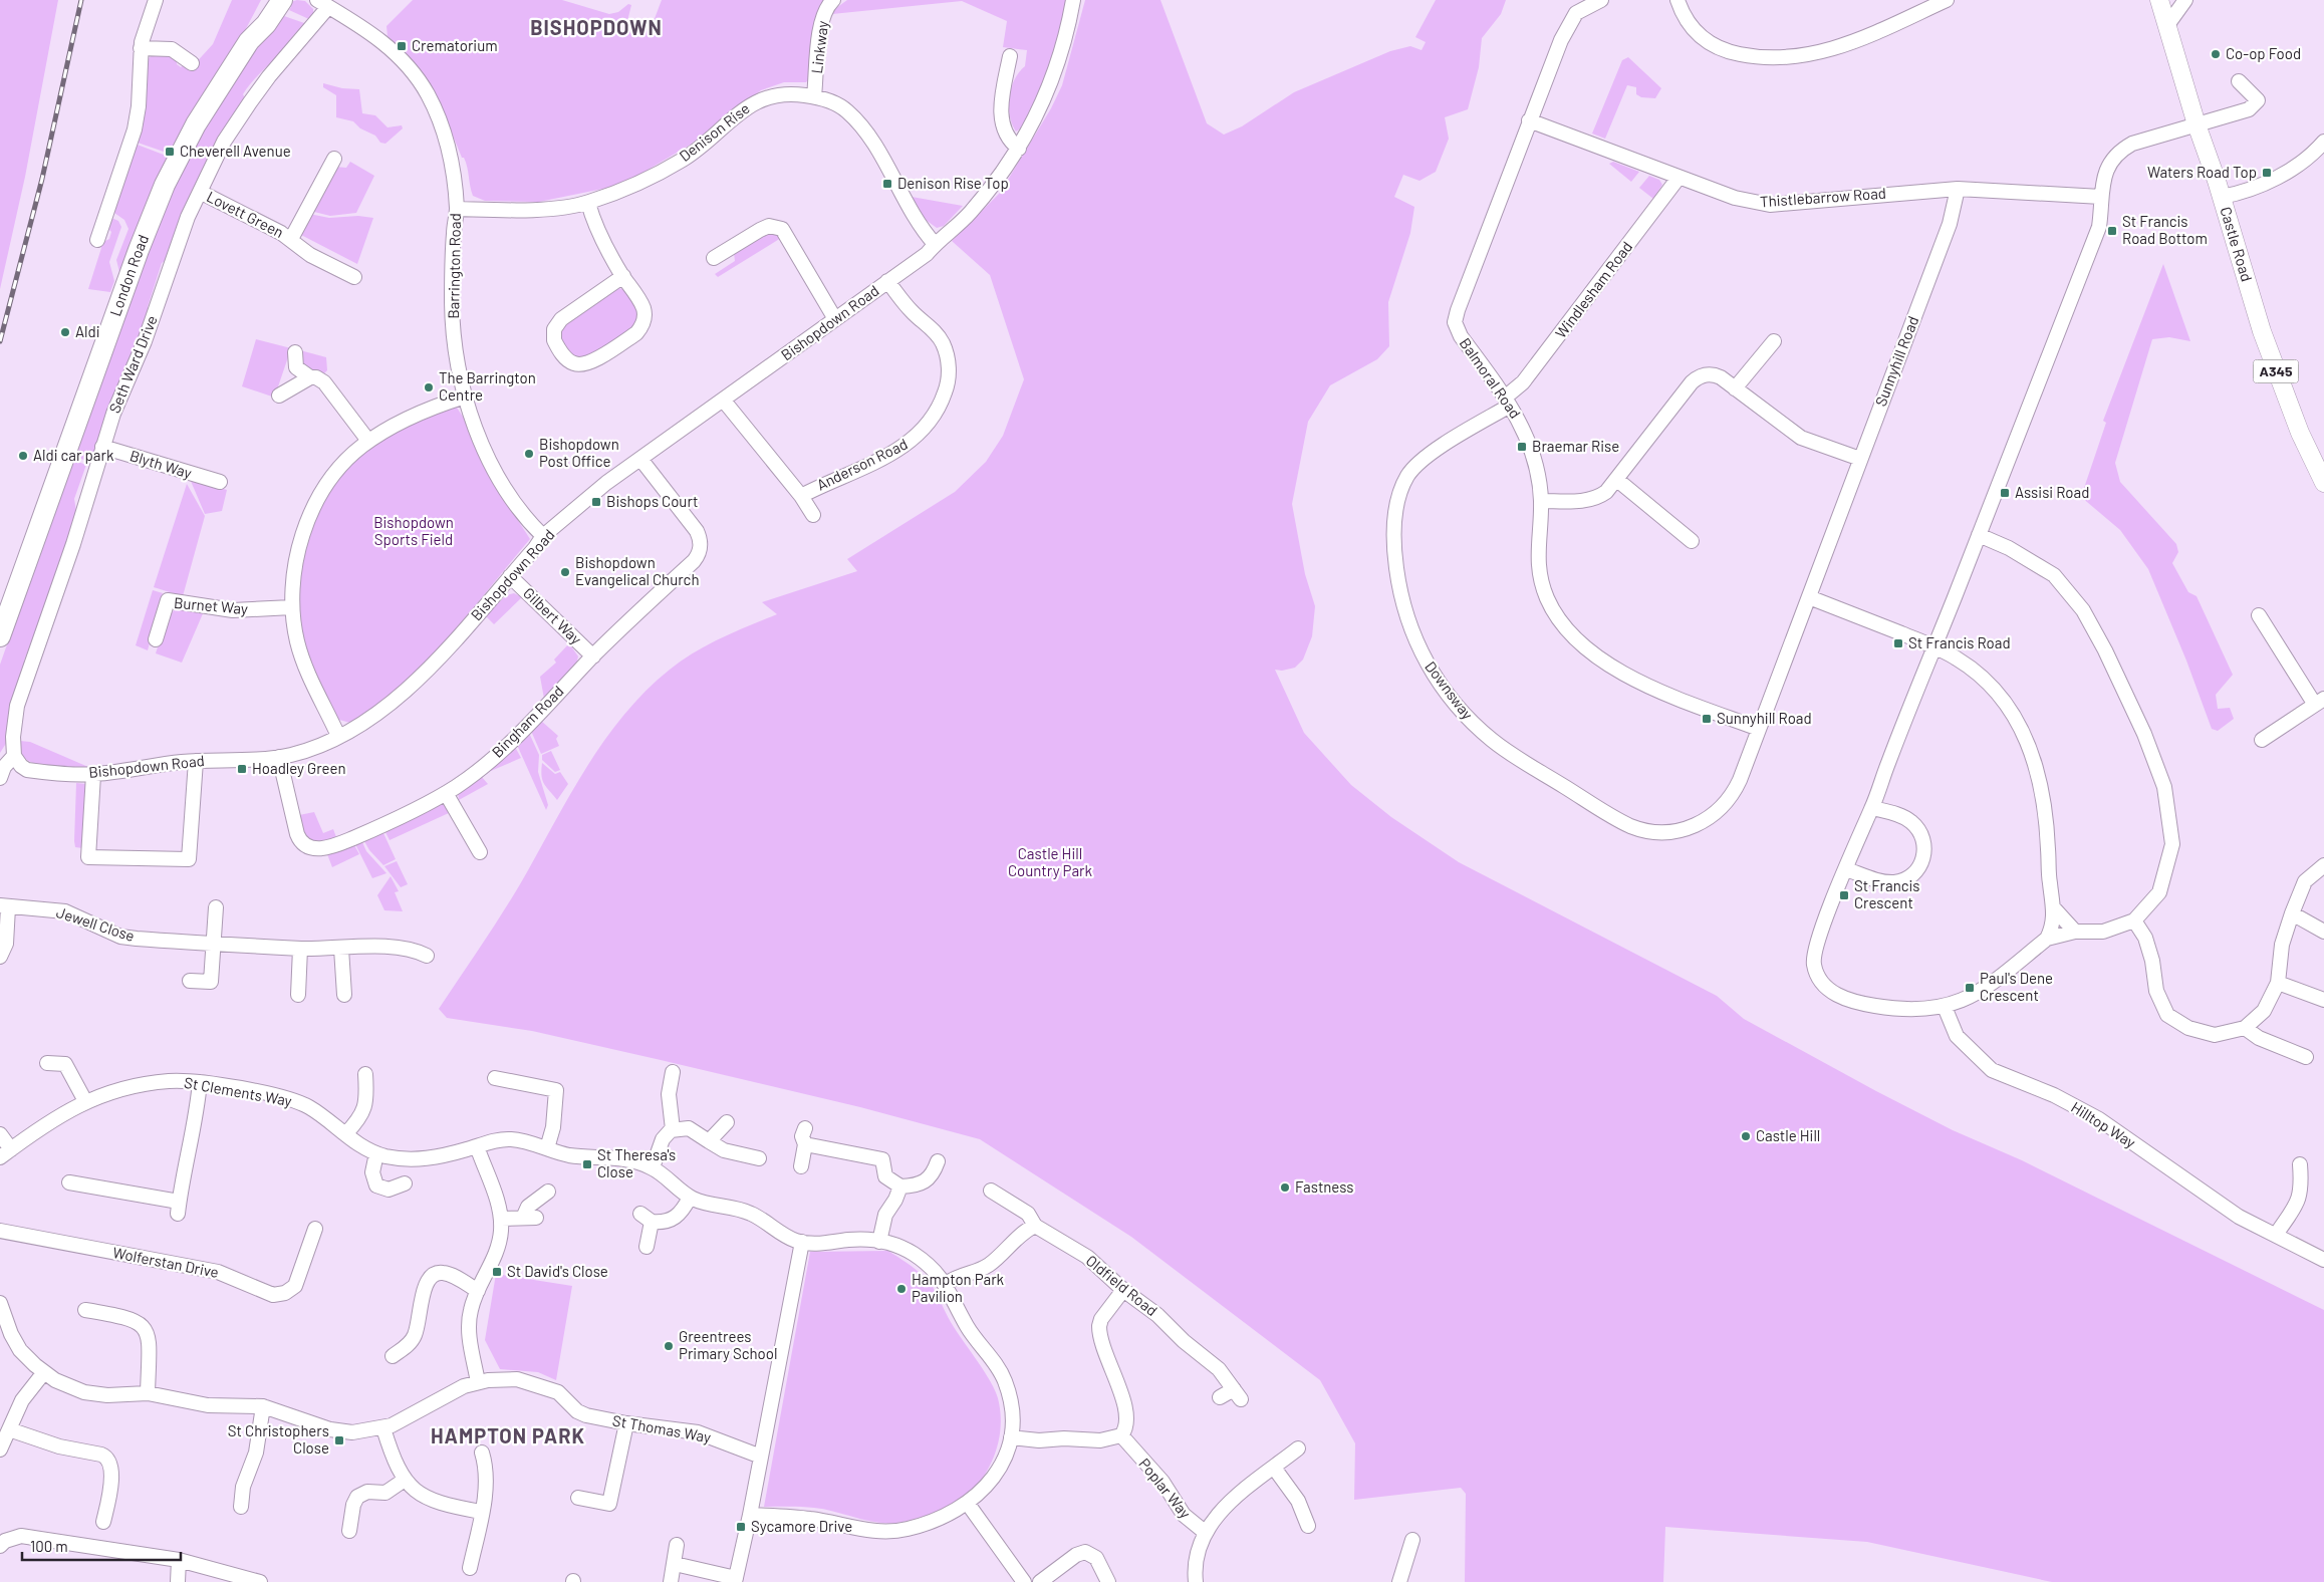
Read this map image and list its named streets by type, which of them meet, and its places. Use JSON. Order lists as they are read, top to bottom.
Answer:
{
  "streets": {
    "highway": ["London Road"],
    "main road": ["Castle Road", "A345"],
    "street": [
      "Linkway",
      "Denison Rise",
      "Thistlebarrow Road",
      "Lovett Green",
      "Barrington Road",
      "Windlesham Road",
      "Bishopdown Road",
      "Sunnyhill Road",
      "Seth Ward Drive",
      "Balmoral Road",
      "Blyth Way",
      "Anderson Road",
      "Burnet Way",
      "Gilbert Way",
      "Downsway",
      "Bingham Road",
      "Jewell Close",
      "St Clements Way",
      "Hilltop Way",
      "Wolferstan Drive",
      "Oldfield Road",
      "St Thomas Way",
      "Poplar Way"
    ]
  },
  "crossings": [
    ["Linkway", "Denison Rise"],
    ["Denison Rise", "Barrington Road"],
    ["Denison Rise", "Bishopdown Road"],
    ["Thistlebarrow Road", "Windlesham Road"],
    ["Thistlebarrow Road", "Sunnyhill Road"],
    ["Thistlebarrow Road", "Balmoral Road"],
    ["Lovett Green", "Seth Ward Drive"],
    ["Barrington Road", "Bishopdown Road"],
    ["Barrington Road", "Seth Ward Drive"],
    ["Windlesham Road", "Balmoral Road"],
    ["Windlesham Road", "Downsway"],
    ["Bishopdown Road", "Seth Ward Drive"],
    ["Bishopdown Road", "Anderson Road"],
    ["Bishopdown Road", "Gilbert Way"],
    ["Bishopdown Road", "Bingham Road"],
    ["Sunnyhill Road", "Balmoral Road"],
    ["Sunnyhill Road", "Downsway"],
    ["Seth Ward Drive", "Blyth Way"],
    ["Balmoral Road", "Downsway"],
    ["Gilbert Way", "Bingham Road"]
  ],
  "districts": ["BISHOPDOWN", "HAMPTON PARK"],
  "parks": ["Bishopdown Sports Field", "Castle Hill Country Park"],
  "places": {
    "transit": [
      "Crematorium",
      "Cheverell Avenue",
      "Waters Road Top",
      "Denison Rise Top",
      "St Francis Road Bottom",
      "Braemar Rise",
      "Assisi Road",
      "Bishops Court",
      "St Francis Road",
      "Sunnyhill Road",
      "Hoadley Green",
      "St Francis Crescent",
      "Paul's Dene Crescent",
      "St Theresa's Close",
      "St David's Close",
      "St Christophers Close",
      "Sycamore Drive"
    ],
    "other": [
      "Co-op Food",
      "Aldi",
      "The Barrington Centre",
      "Bishopdown Post Office",
      "Aldi car park",
      "Bishopdown Evangelical Church",
      "Castle Hill",
      "Fastness",
      "Hampton Park Pavilion",
      "Greentrees Primary School"
    ]
  },
  "scale_bar": "100 m"
}
